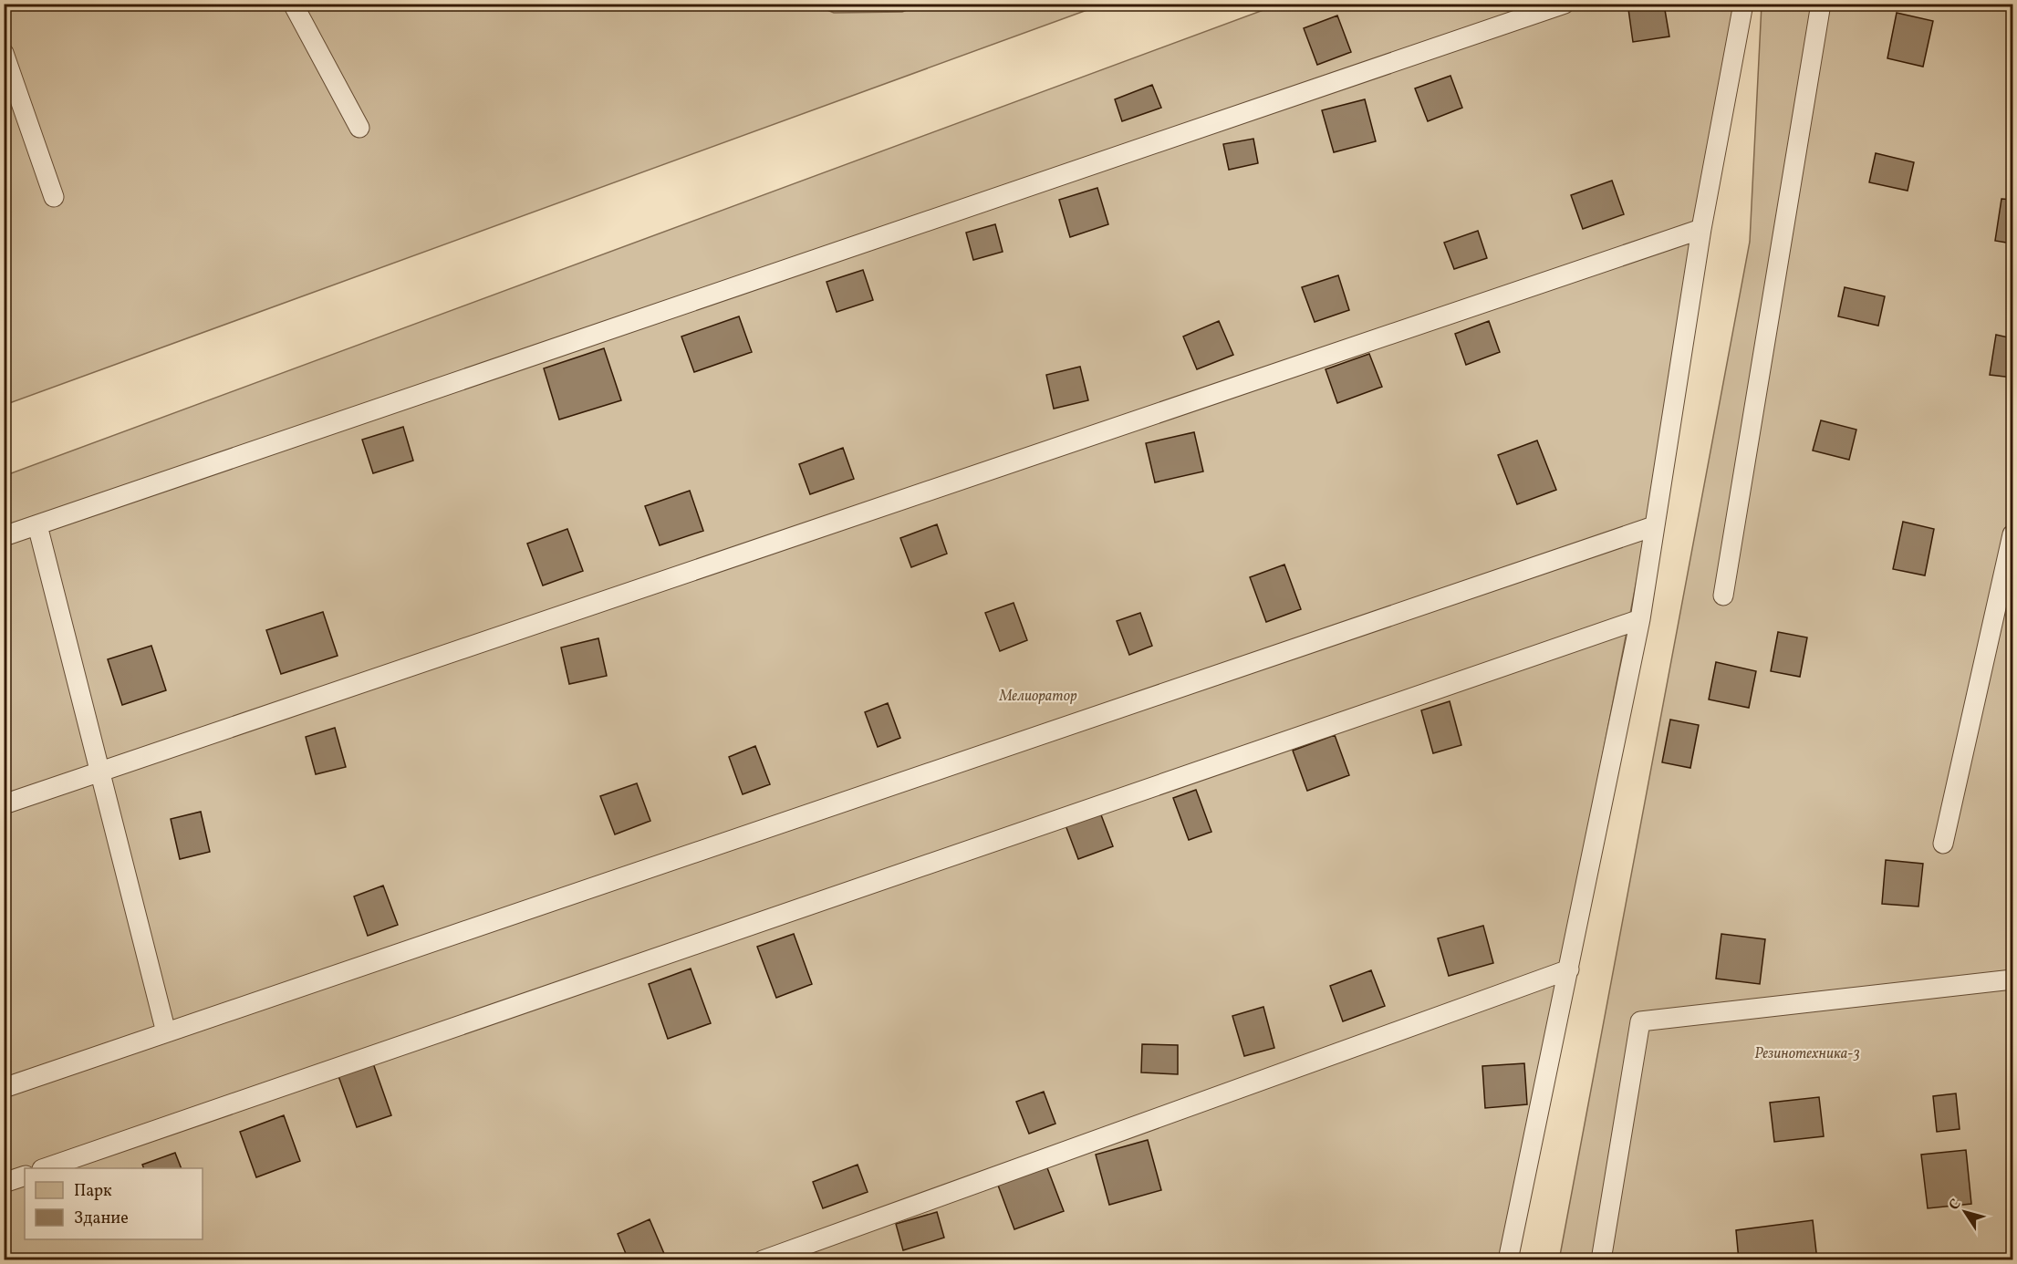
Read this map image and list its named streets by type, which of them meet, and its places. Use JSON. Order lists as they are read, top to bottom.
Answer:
{
  "parks": ["Мелиоратор", "Резинотехника-3"],
  "legend": ["Парк", "Здание"],
  "north": "top left"
}
